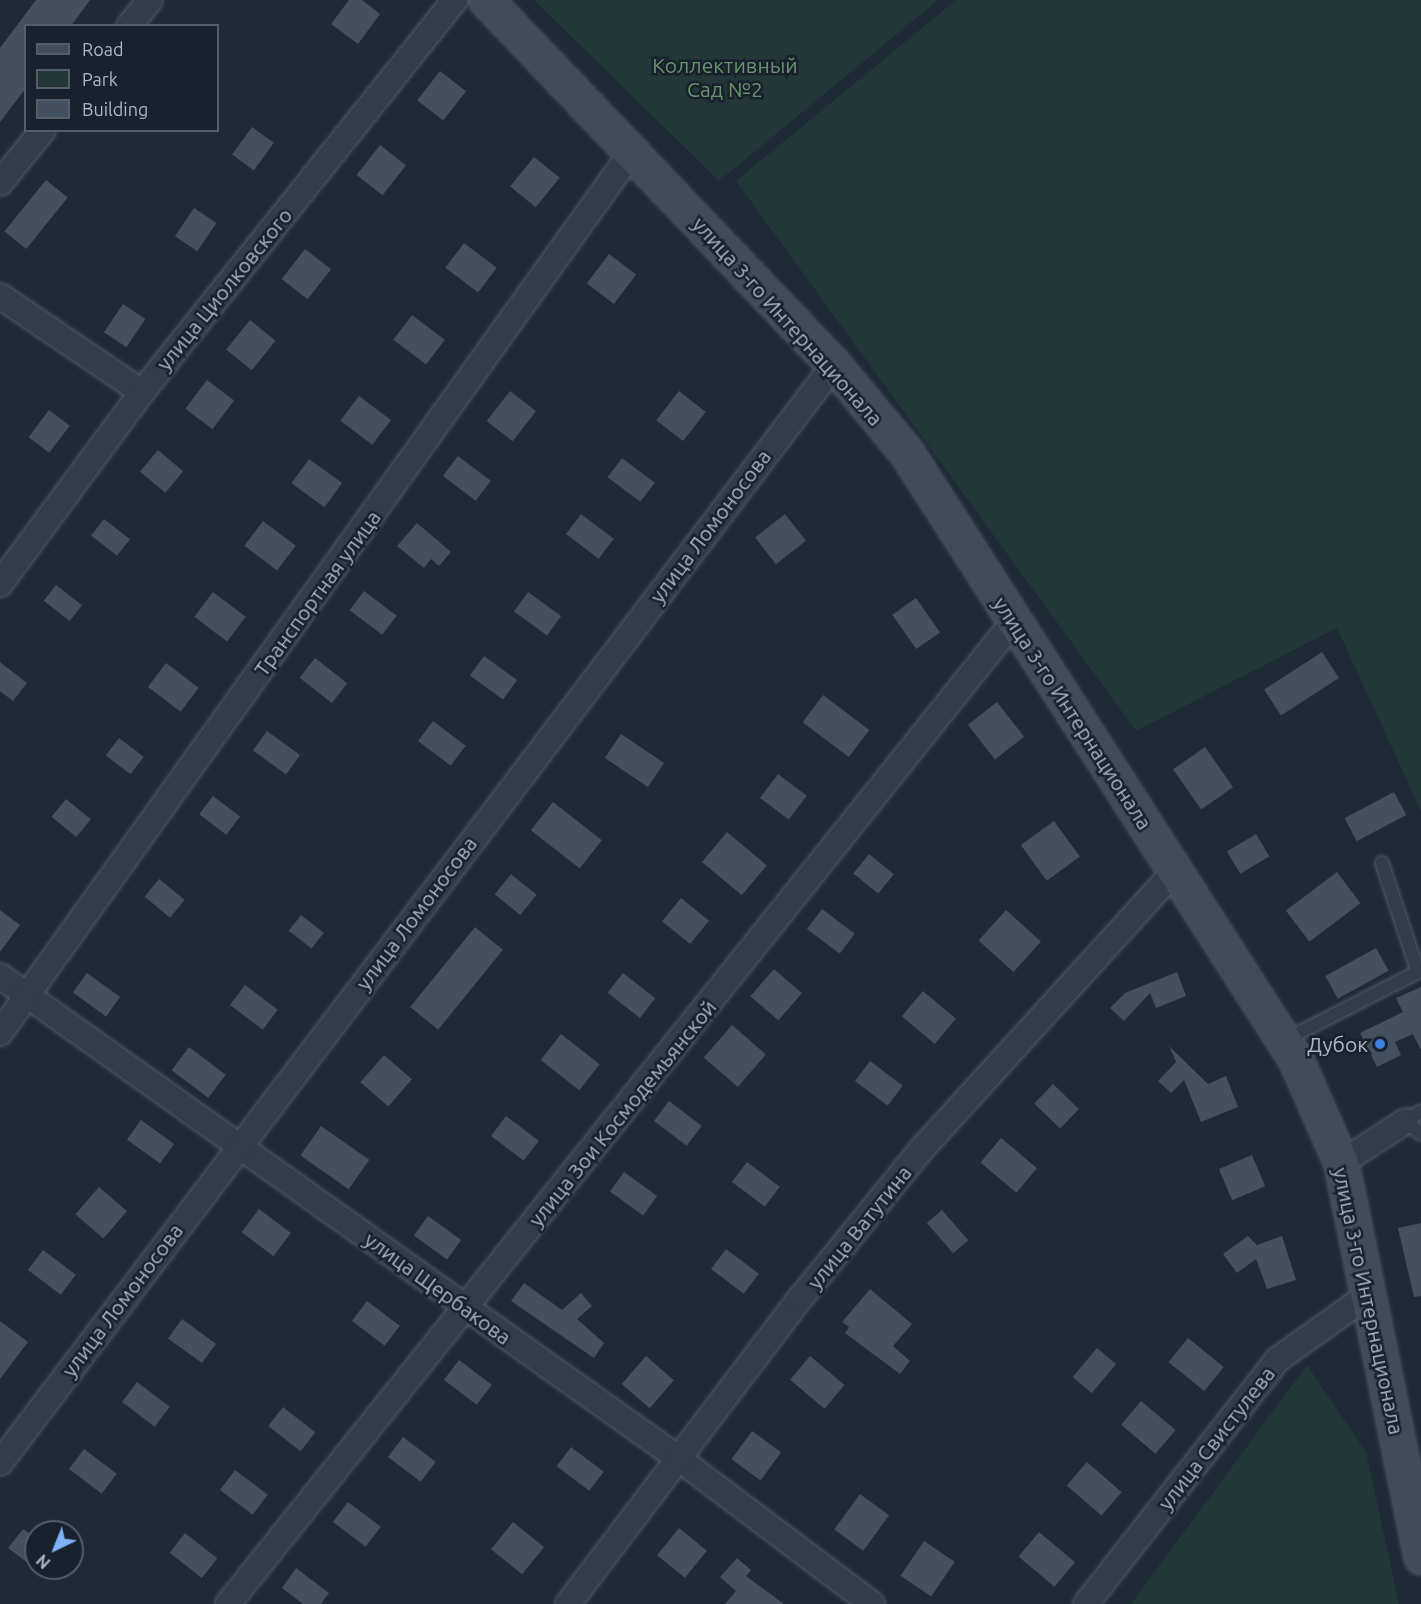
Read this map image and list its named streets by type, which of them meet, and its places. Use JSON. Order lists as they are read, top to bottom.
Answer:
{
  "streets": {
    "main road": ["улица 3-го Интернационала"],
    "street": [
      "улица Циолковского",
      "улица Ломоносова",
      "Транспортная улица",
      "улица Зои Космодемьянской",
      "улица Ватутина",
      "улица Щербакова",
      "улица Свистулева"
    ]
  },
  "crossings": [
    ["улица 3-го Интернационала", "улица Ломоносова"],
    ["улица 3-го Интернационала", "Транспортная улица"],
    ["улица 3-го Интернационала", "улица Зои Космодемьянской"],
    ["улица 3-го Интернационала", "улица Ватутина"],
    ["улица 3-го Интернационала", "улица Свистулева"],
    ["улица Ломоносова", "улица Щербакова"],
    ["Транспортная улица", "улица Щербакова"],
    ["улица Зои Космодемьянской", "улица Щербакова"],
    ["улица Ватутина", "улица Щербакова"]
  ],
  "parks": ["Коллективный Сад №2"],
  "places": ["Дубок"],
  "legend": ["Road", "Park", "Building"],
  "north": "bottom left"
}
